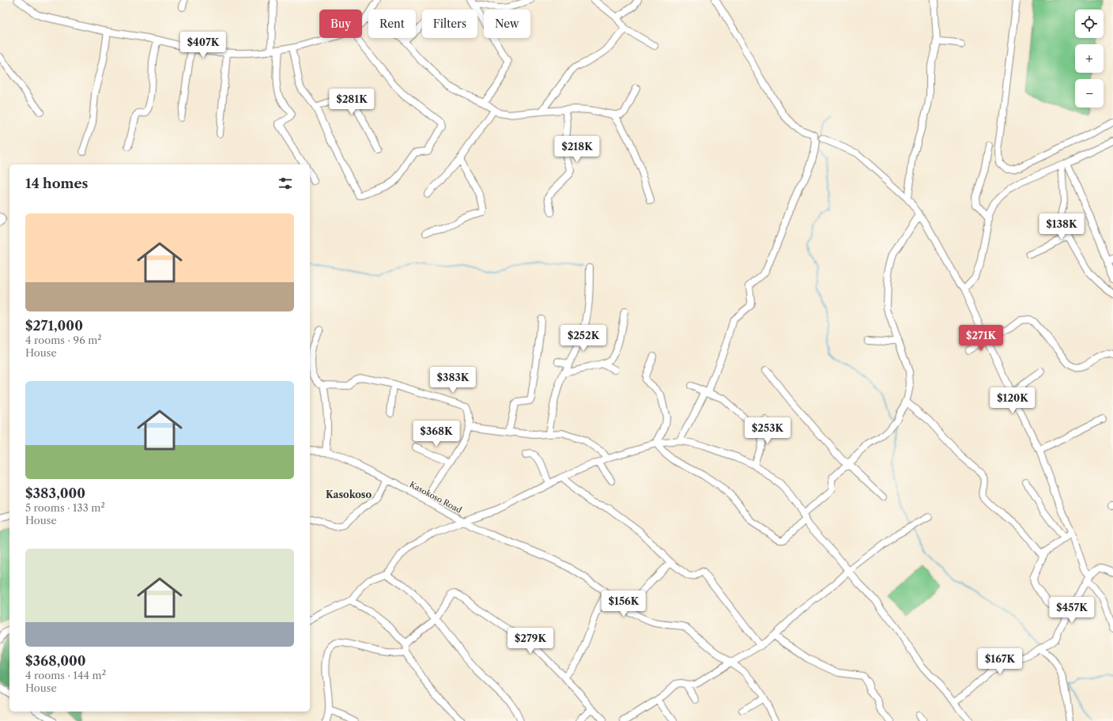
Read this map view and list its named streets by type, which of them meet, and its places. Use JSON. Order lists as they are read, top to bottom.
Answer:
{
  "streets": {
    "street": ["Kasokoso Road"]
  },
  "districts": ["Kasokoso"],
  "page": {
    "map_buttons": ["+", "−"],
    "chip": [
      "Buy",
      "Rent",
      "Filters",
      "New"
    ],
    "price": [
      "$407K",
      "$281K",
      "$218K",
      "$138K",
      "$252K",
      "$271K",
      "$383K",
      "$120K",
      "$253K",
      "$368K",
      "$156K",
      "$457K",
      "$279K",
      "$167K"
    ],
    "heading": "14 homes",
    "list": [
      {
        "name": "$271,000",
        "note": "4 rooms · 96 m² · House"
      },
      {
        "name": "$383,000",
        "note": "5 rooms · 133 m² · House"
      },
      {
        "name": "$368,000",
        "note": "4 rooms · 144 m² · House"
      }
    ]
  }
}
